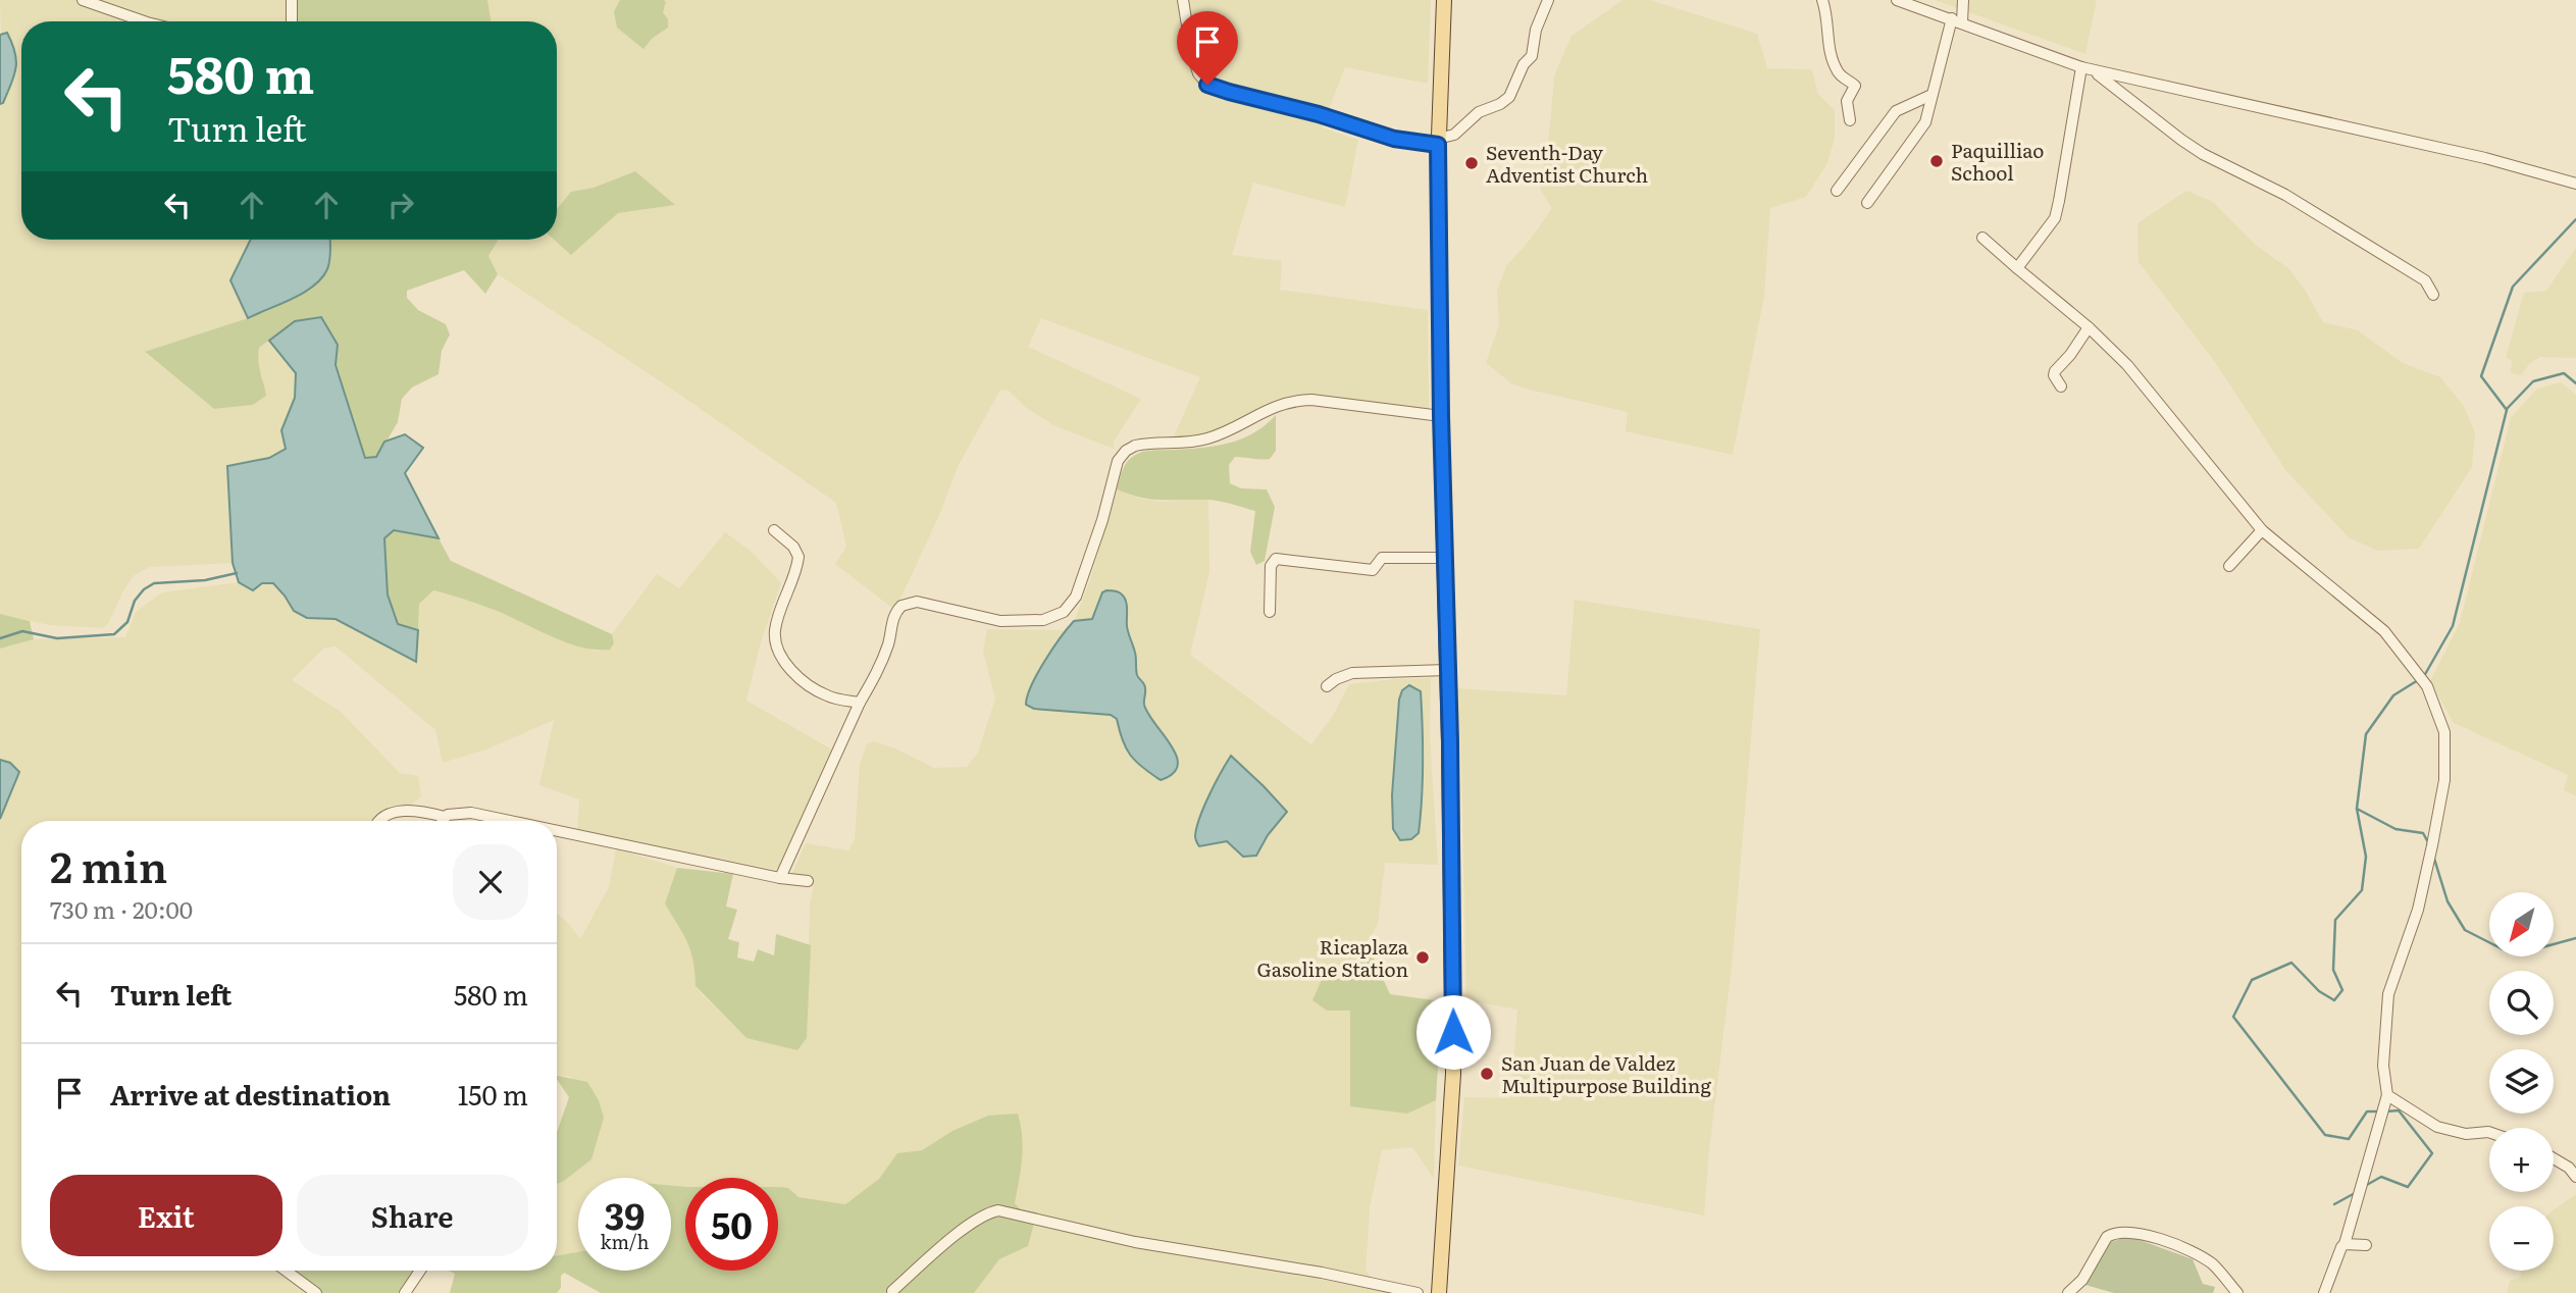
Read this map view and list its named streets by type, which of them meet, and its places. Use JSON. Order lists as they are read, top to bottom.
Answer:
{
  "places": [
    "Paquilliao School",
    "Seventh-Day Adventist Church",
    "Ricaplaza Gasoline Station",
    "San Juan de Valdez Multipurpose Building"
  ],
  "north": "bottom left",
  "page": {
    "turn": ["580 m", "Turn left"],
    "heading": ["2 min", "730 m · 20:00"],
    "map_buttons": ["+", "−"],
    "list": [
      {
        "name": "Turn left",
        "value": "580 m"
      },
      {
        "name": "Arrive at destination",
        "value": "150 m"
      }
    ],
    "buttons": ["Exit", "Share"],
    "speed": "39 km/h",
    "limit": "50"
  }
}
